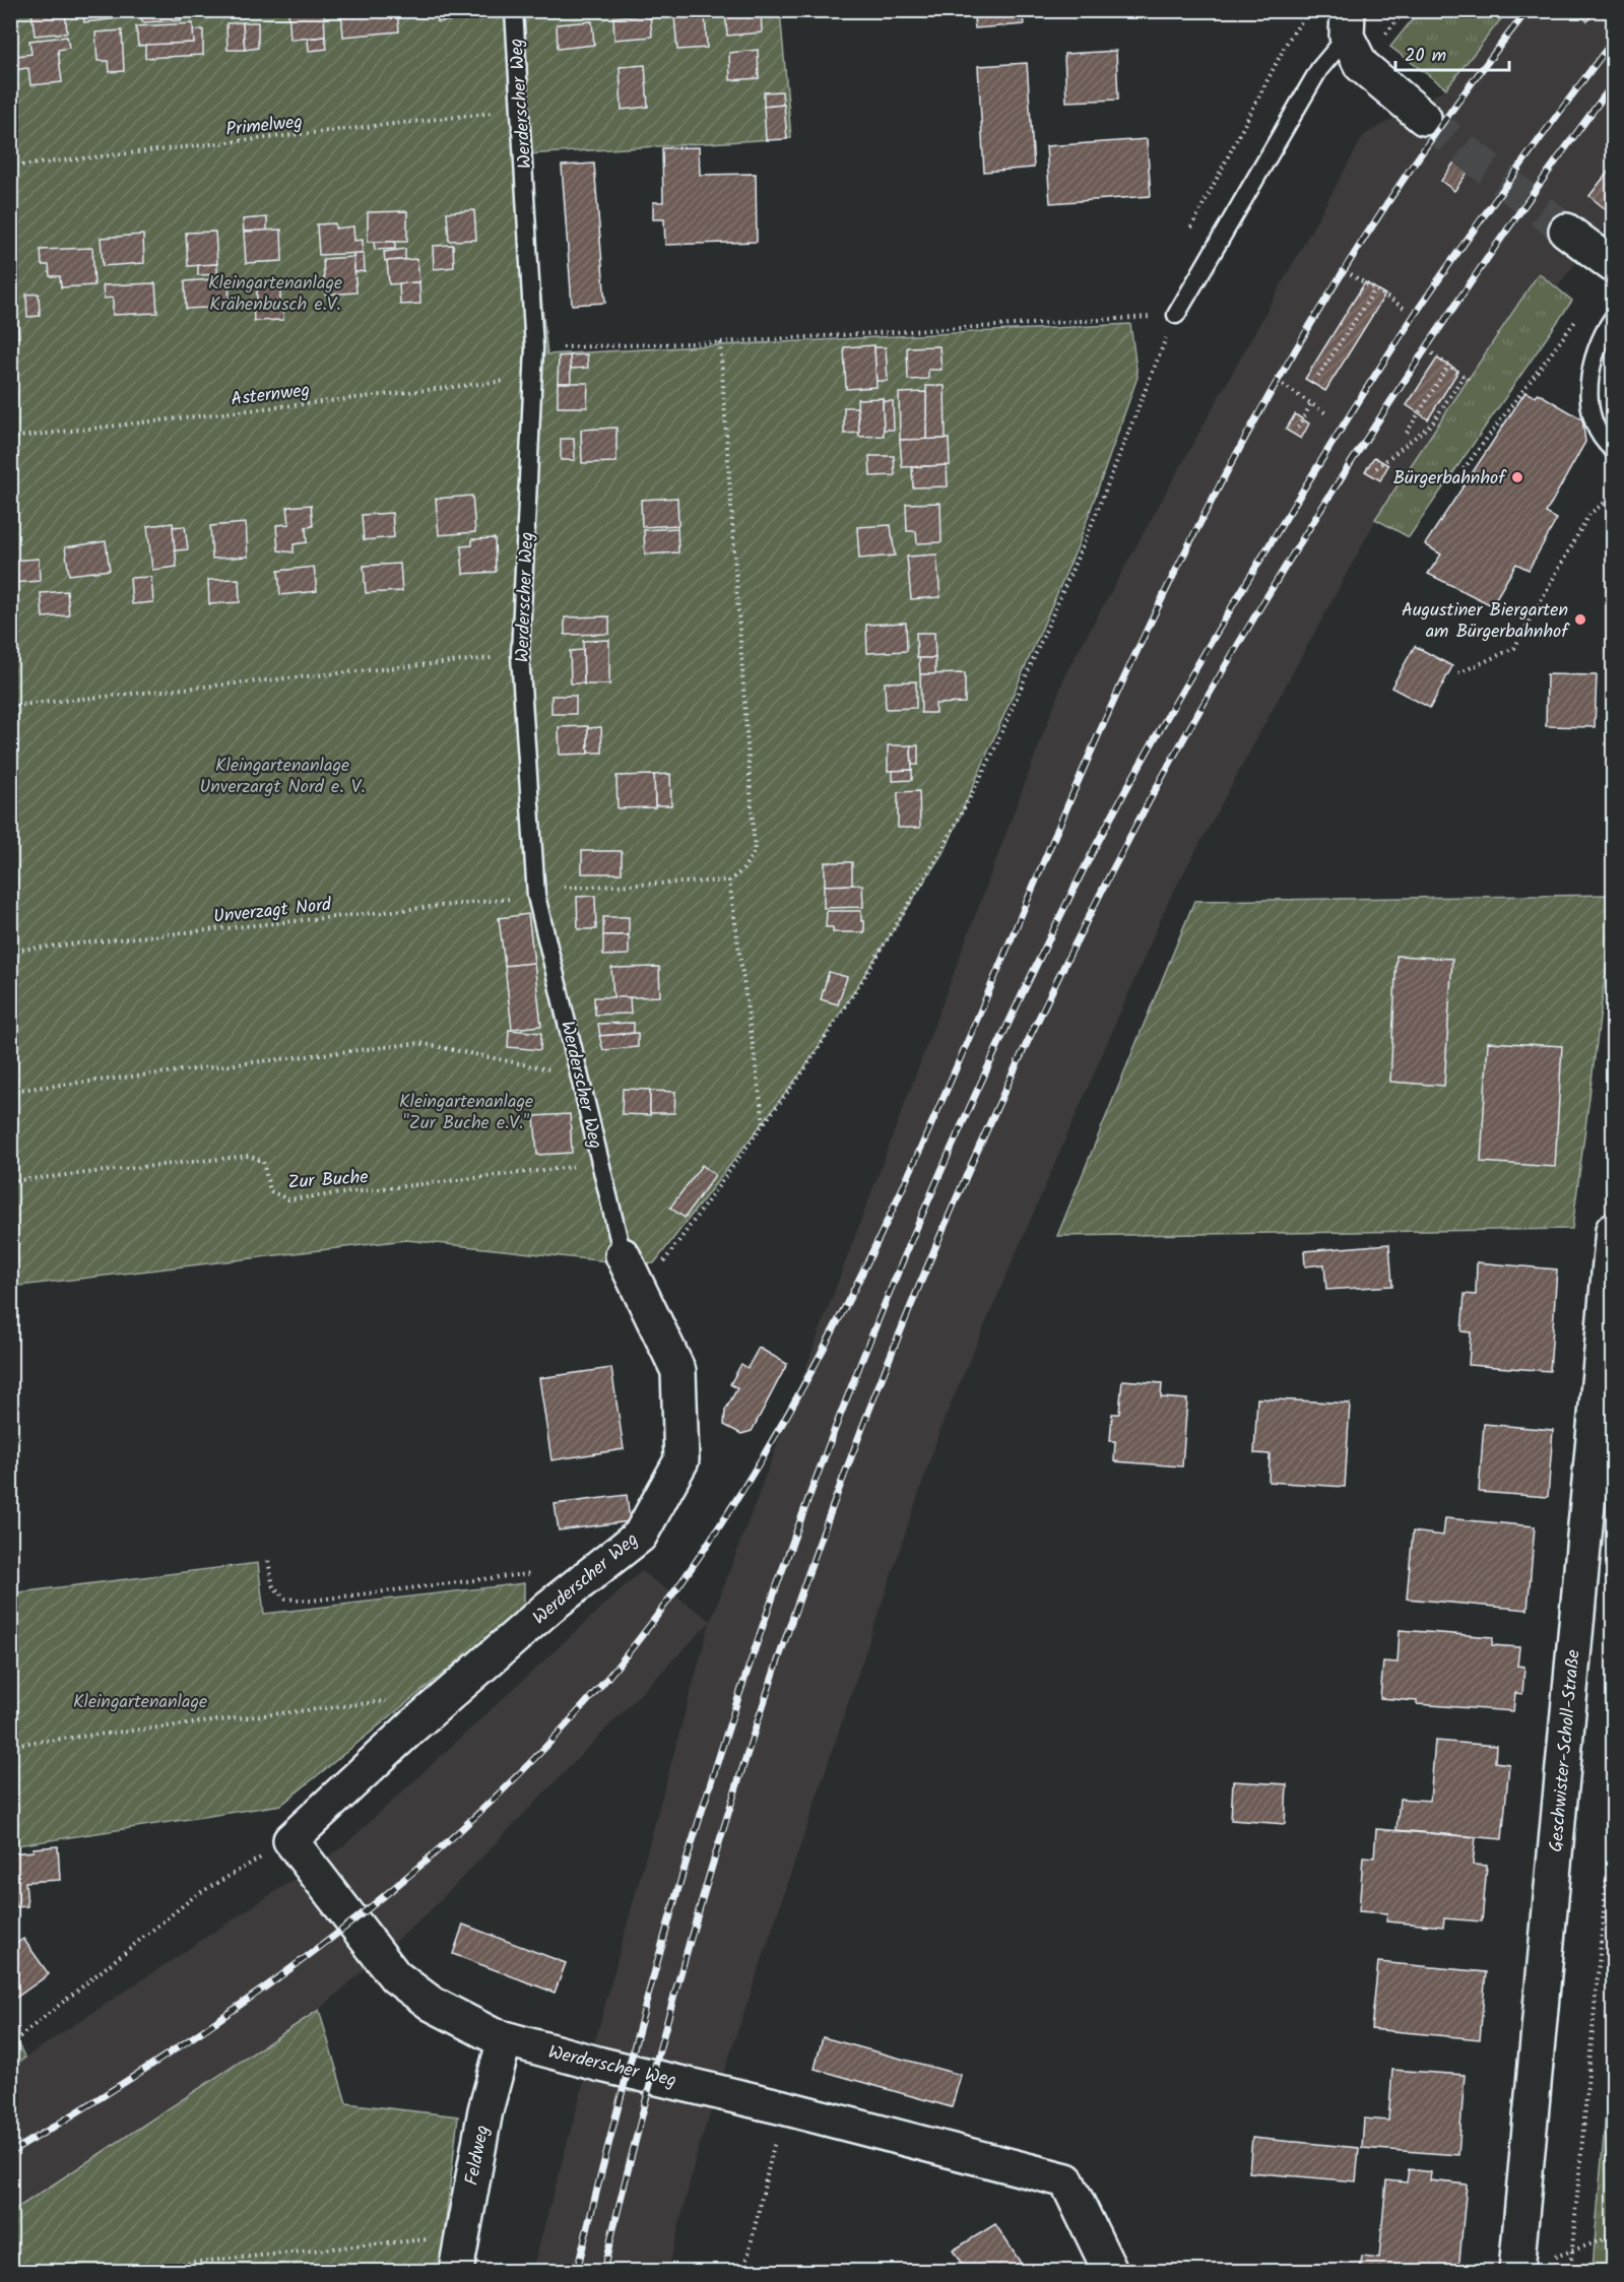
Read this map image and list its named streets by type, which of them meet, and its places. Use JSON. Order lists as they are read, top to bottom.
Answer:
{
  "streets": {
    "street": ["Werderscher Weg", "Geschwister-Scholl-Straße", "Feldweg"],
    "path": [
      "Primelweg",
      "Asternweg",
      "Unverzagt Nord",
      "Zur Buche"
    ]
  },
  "crossings": [
    ["Werderscher Weg", "Primelweg"],
    ["Werderscher Weg", "Asternweg"],
    ["Werderscher Weg", "Unverzagt Nord"],
    ["Werderscher Weg", "Zur Buche"],
    ["Werderscher Weg", "Feldweg"]
  ],
  "parks": [
    "Kleingartenanlage Krähenbusch e.V.",
    "Kleingartenanlage Unverzargt Nord e. V.",
    "Kleingartenanlage \"Zur Buche e.V.\"",
    "Kleingartenanlage"
  ],
  "places": ["Bürgerbahnhof", "Augustiner Biergarten am Bürgerbahnhof"],
  "scale_bar": "20 m"
}
